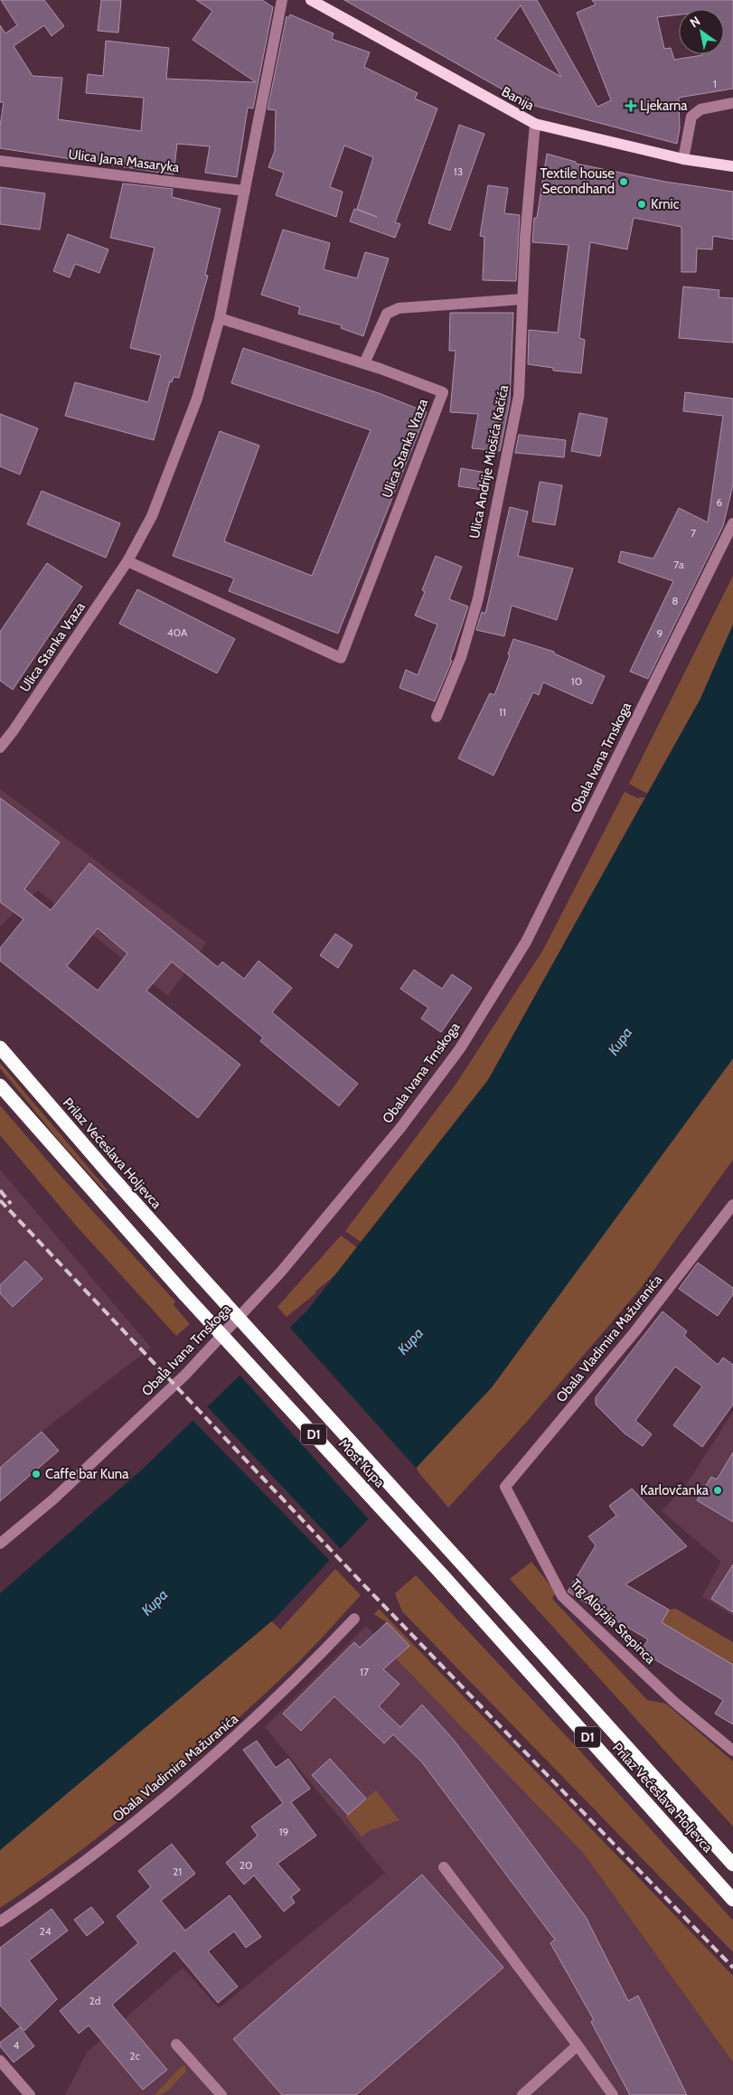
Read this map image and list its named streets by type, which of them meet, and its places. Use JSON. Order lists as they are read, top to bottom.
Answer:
{
  "streets": {
    "highway": ["Prilaz Većeslava Holjevca", "D1", "Most Kupa"],
    "main road": ["Banija"],
    "street": [
      "Ulica Jana Masaryka",
      "Ulica Stanka Vraza",
      "Ulica Andrije Miošića Kačića",
      "Obala Ivana Trnskoga",
      "Obala Vladimira Mažuranića",
      "Trg Alojzija Stepinca"
    ]
  },
  "crossings": [
    ["Banija", "Ulica Andrije Miošića Kačića"],
    ["Prilaz Većeslava Holjevca", "Most Kupa"],
    ["Obala Vladimira Mažuranića", "Trg Alojzija Stepinca"]
  ],
  "water": ["Kupa"],
  "places": {
    "health": ["Ljekarna"],
    "other": [
      "Textile house Secondhand",
      "Krnic",
      "Caffe bar Kuna",
      "Karlovčanka"
    ]
  },
  "house_numbers": [
    "1",
    "13",
    "6",
    "7",
    "7a",
    "8",
    "40A",
    "9",
    "10",
    "11",
    "17",
    "19",
    "20",
    "21",
    "24",
    "2d",
    "4",
    "2c"
  ],
  "north": "top left"
}
